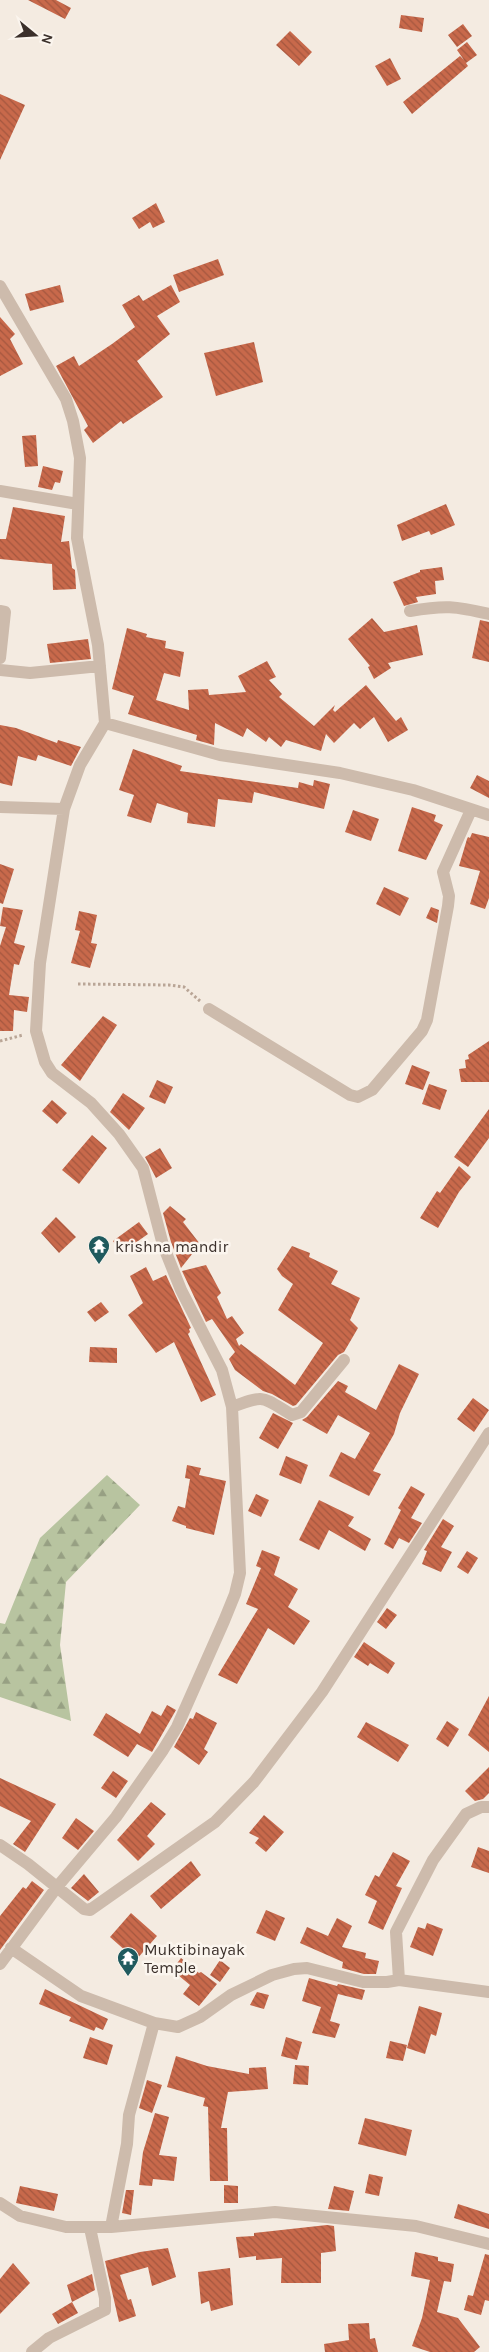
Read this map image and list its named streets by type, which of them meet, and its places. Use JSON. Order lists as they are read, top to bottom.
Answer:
{
  "places": {
    "temple": ["krishna mandir", "Muktibinayak Temple"]
  },
  "north": "right"
}
